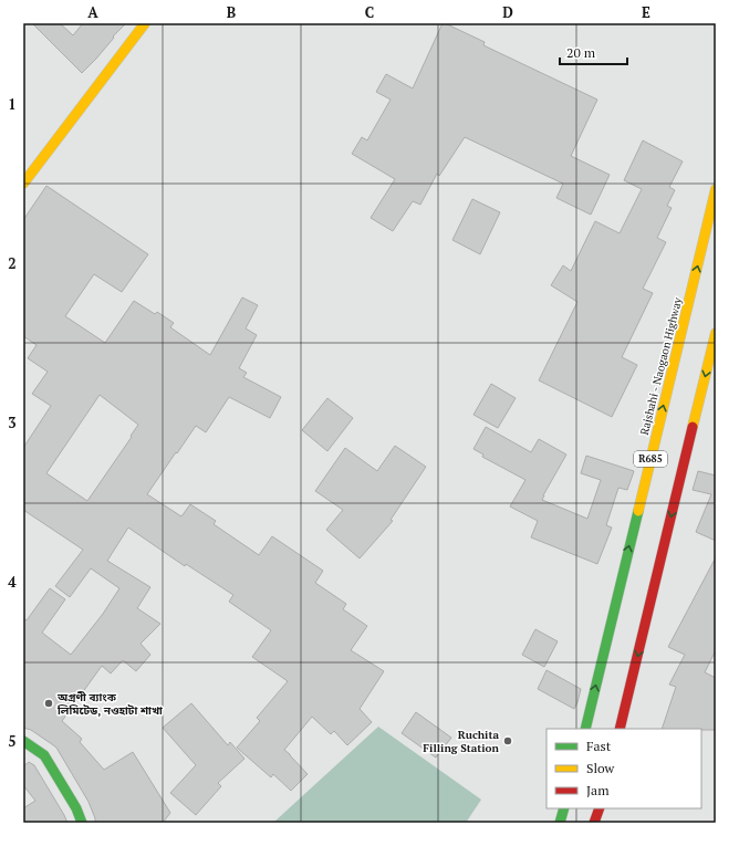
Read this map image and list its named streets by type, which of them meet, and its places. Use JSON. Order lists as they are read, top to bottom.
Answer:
{
  "streets": {
    "main road": ["Rajshahi - Naogaon Highway", "R685"]
  },
  "places": ["অগ্রণী ব্যাংক লিমিটেড, নওহাটা শাখা", "Ruchita Filling Station"],
  "legend": ["Fast", "Slow", "Jam"],
  "scale_bar": "20 m",
  "grid": {
    "columns": [
      "A",
      "B",
      "C",
      "D",
      "E"
    ],
    "rows": [
      "1",
      "2",
      "3",
      "4",
      "5"
    ]
  }
}
